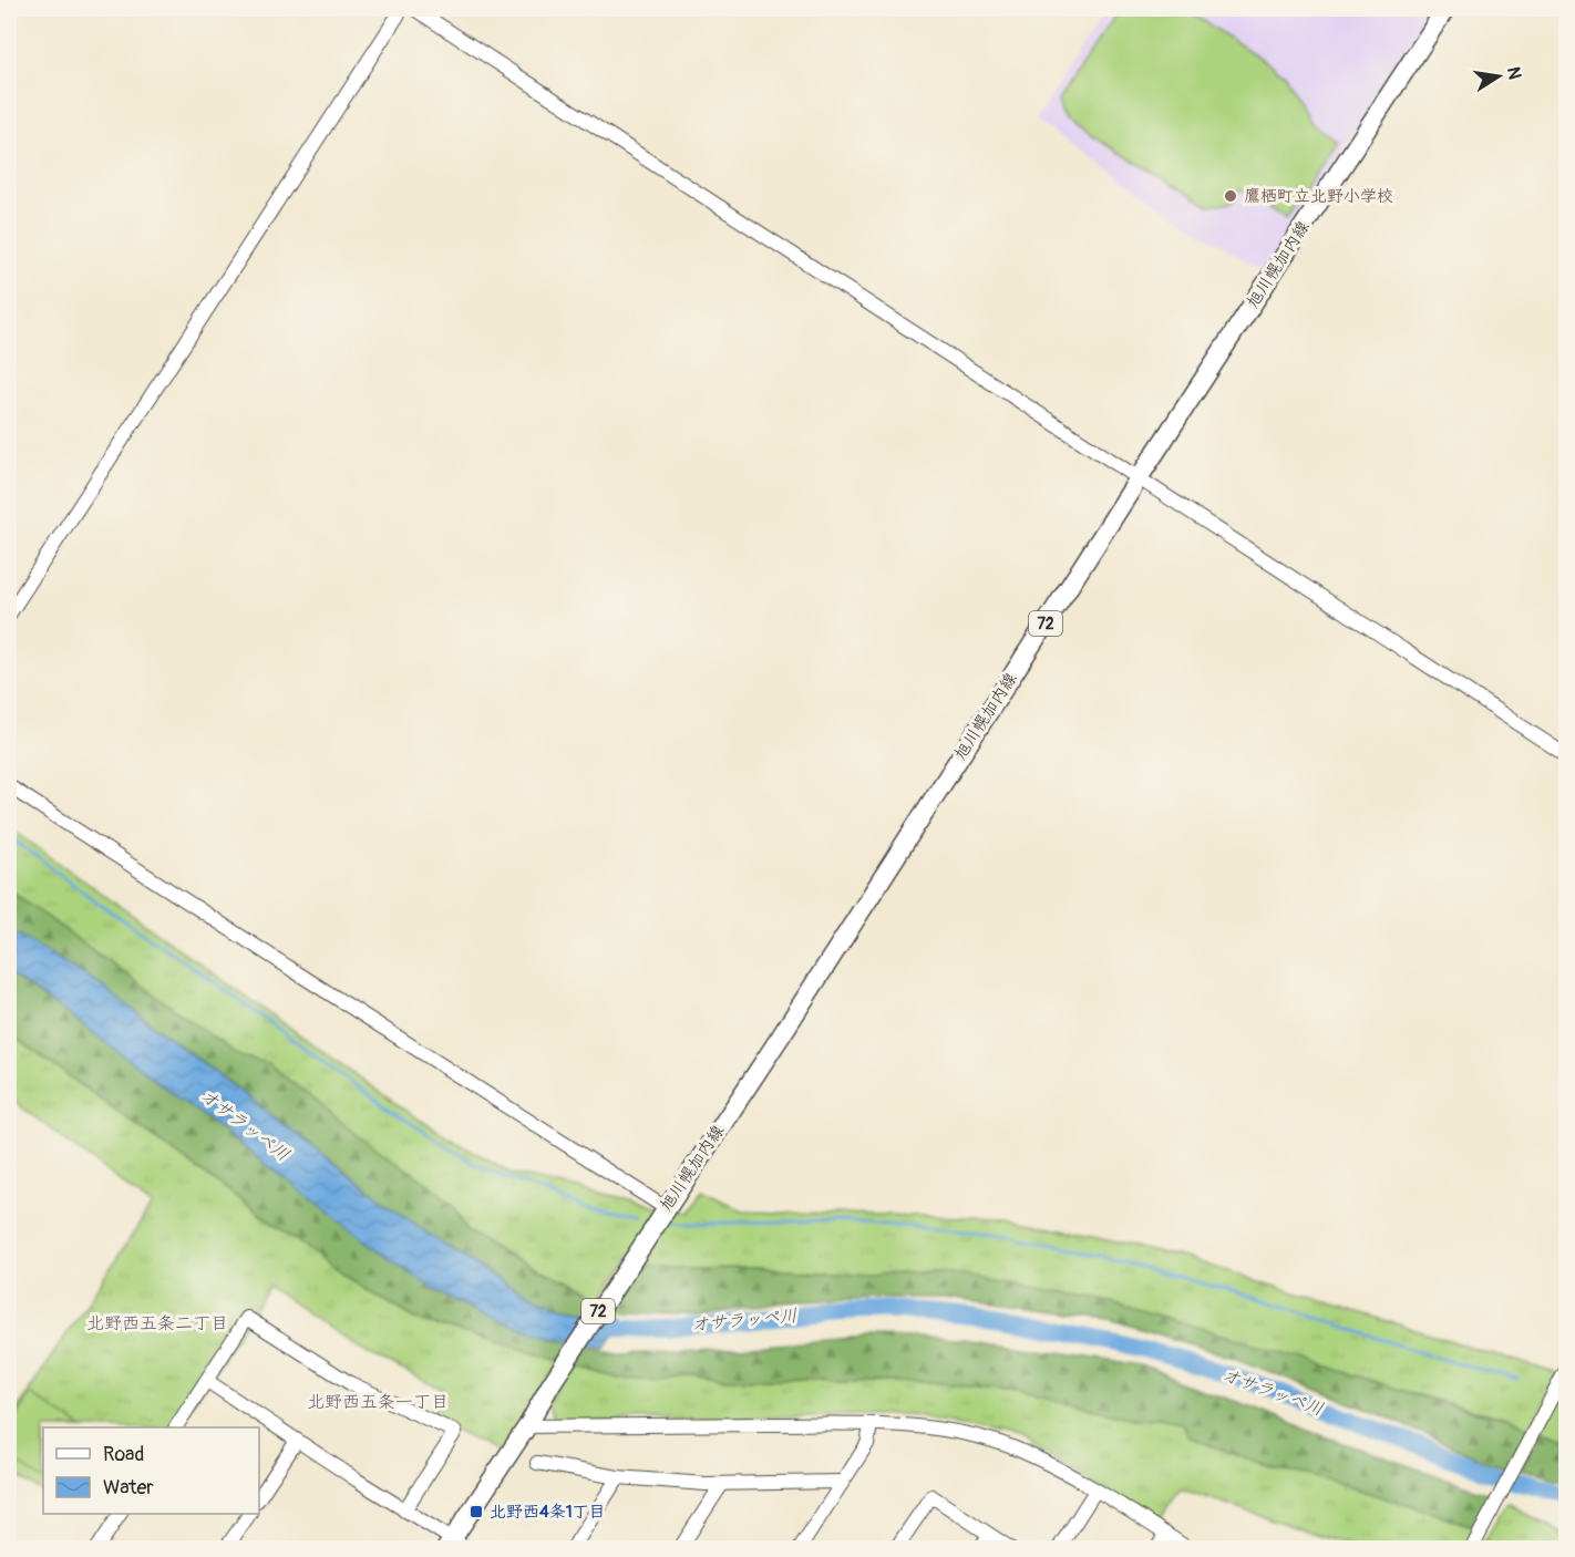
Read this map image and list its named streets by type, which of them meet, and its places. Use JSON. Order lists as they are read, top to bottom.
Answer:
{
  "streets": {
    "main road": ["旭川幌加内線", "72"]
  },
  "crossings": [
    ["旭川幌加内線", "72"]
  ],
  "districts": ["北野西五条二丁目", "北野西五条一丁目"],
  "water": ["オサラッペ川"],
  "places": {
    "other": ["鷹栖町立北野小学校"],
    "transit": ["北野西4条1丁目"]
  },
  "legend": ["Road", "Water"],
  "north": "right"
}
